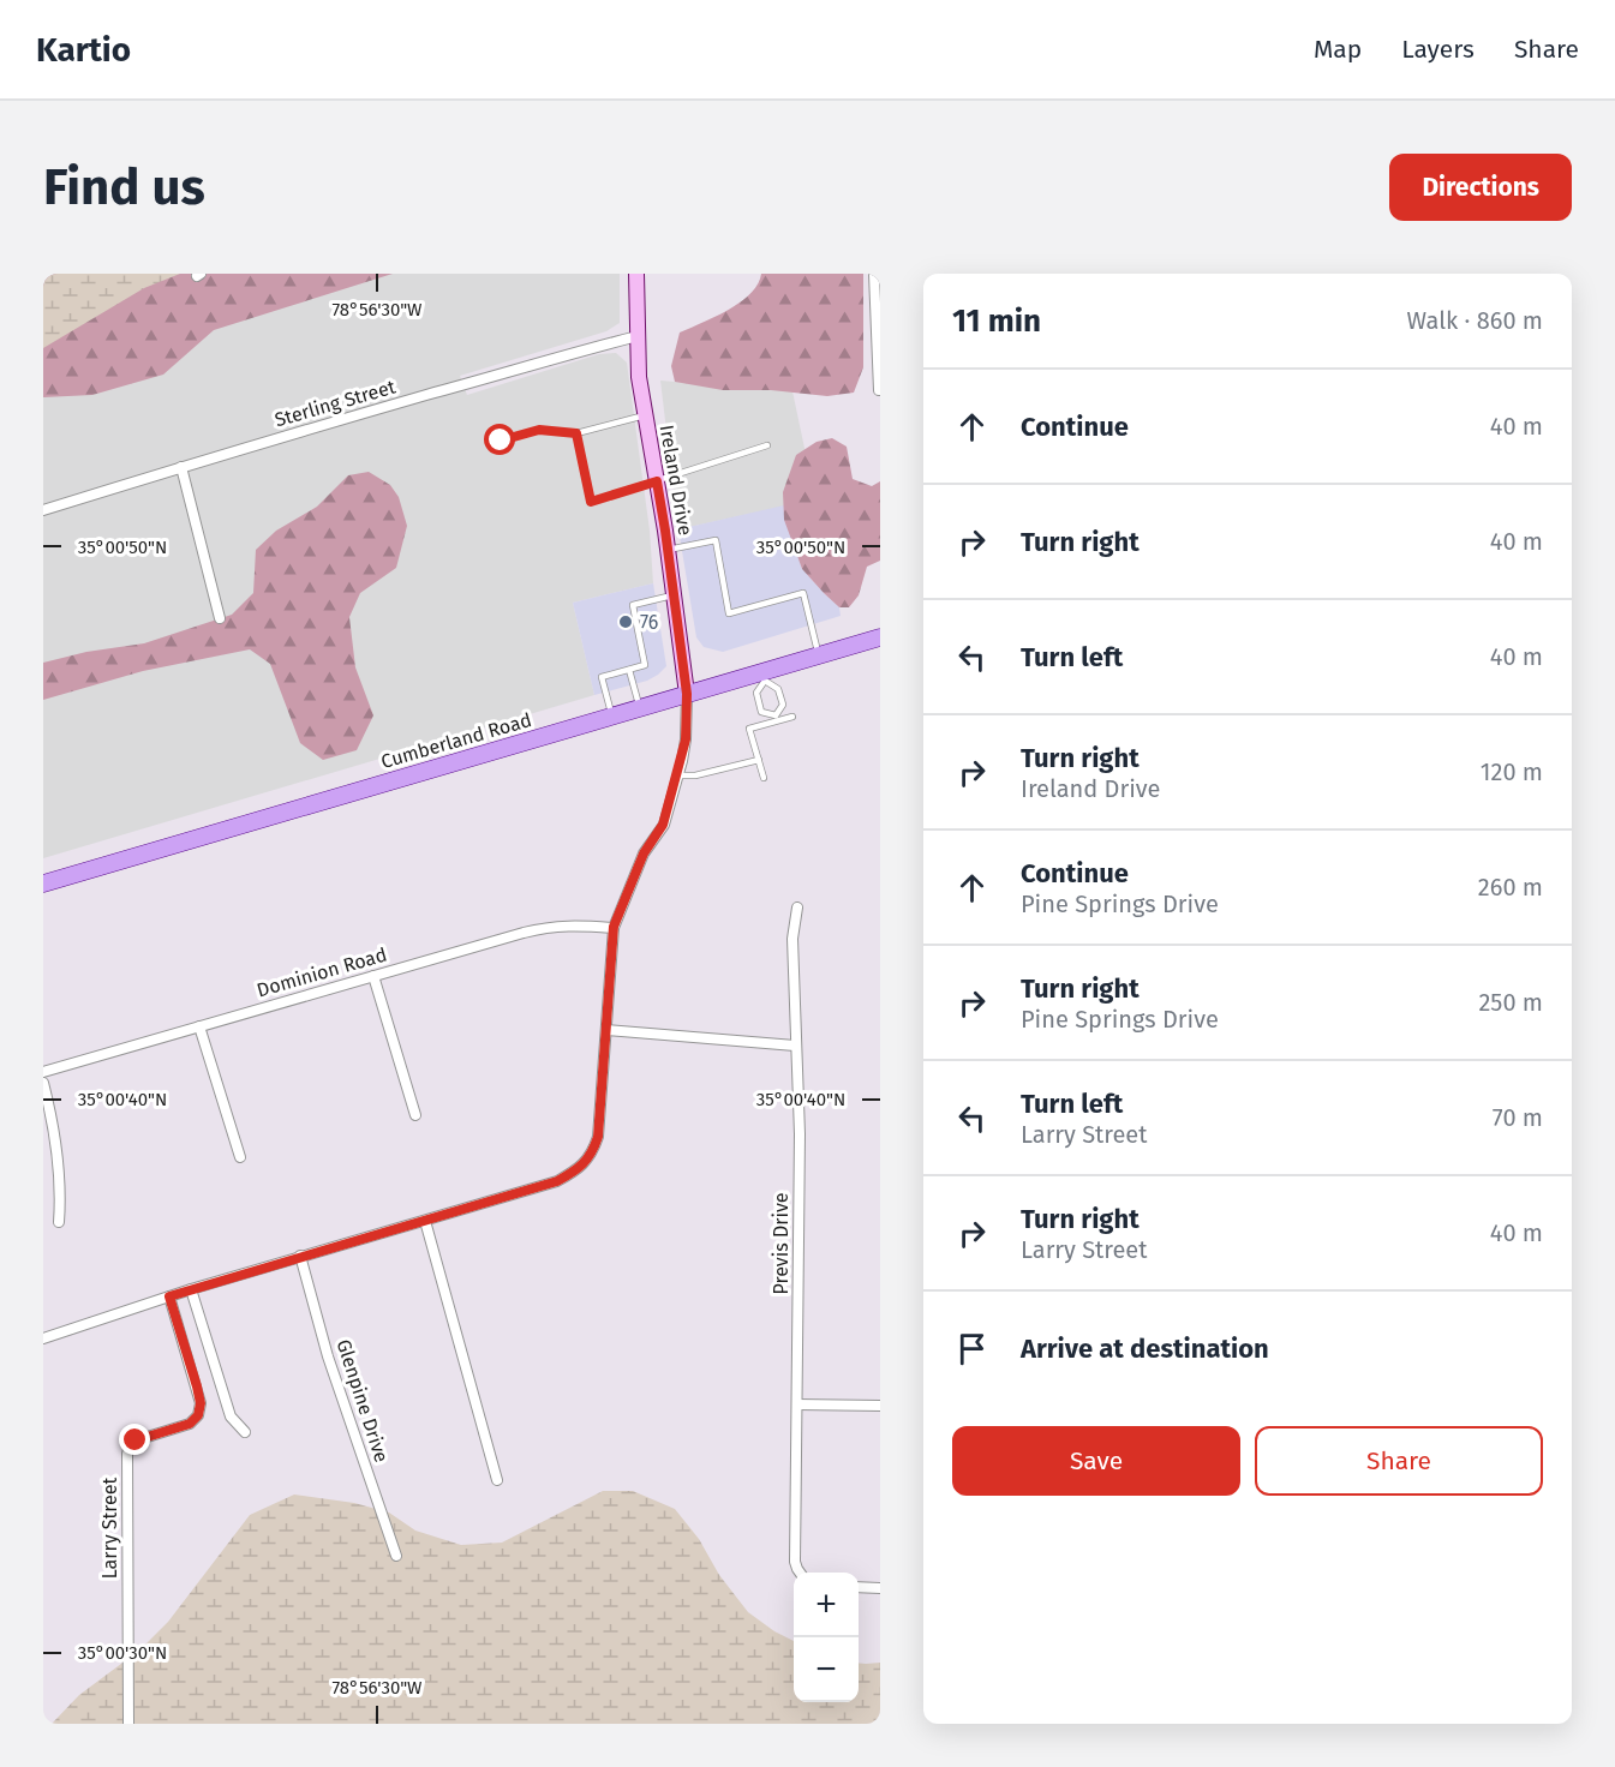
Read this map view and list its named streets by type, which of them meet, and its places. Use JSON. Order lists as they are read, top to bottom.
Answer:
{
  "streets": {
    "main road": ["Ireland Drive", "Cumberland Road"],
    "street": [
      "Sterling Street",
      "Dominion Road",
      "Previs Drive",
      "Glenpine Drive",
      "Larry Street"
    ]
  },
  "crossings": [
    ["Sterling Street", "Ireland Drive"],
    ["Ireland Drive", "Cumberland Road"]
  ],
  "places": ["76"],
  "page": {
    "header": "Kartio",
    "nav": ["Map", "Layers", "Share"],
    "buttons": [
      "Directions",
      ["Save", "Share"]
    ],
    "title": "Find us",
    "heading": ["11 min", "Walk · 860 m"],
    "list": [
      ["Continue", "40 m"],
      ["Turn right", "40 m"],
      ["Turn left", "40 m"],
      ["Turn right", "Ireland Drive", "120 m"],
      ["Continue", "Pine Springs Drive", "260 m"],
      ["Turn right", "Pine Springs Drive", "250 m"],
      ["Turn left", "Larry Street", "70 m"],
      ["Turn right", "Larry Street", "40 m"],
      "Arrive at destination"
    ],
    "map_buttons": ["+", "−"]
  },
  "coordinates": [
    "78°56'30\"W",
    "35°00'50\"N",
    "35°00'40\"N",
    "35°00'30\"N"
  ]
}
